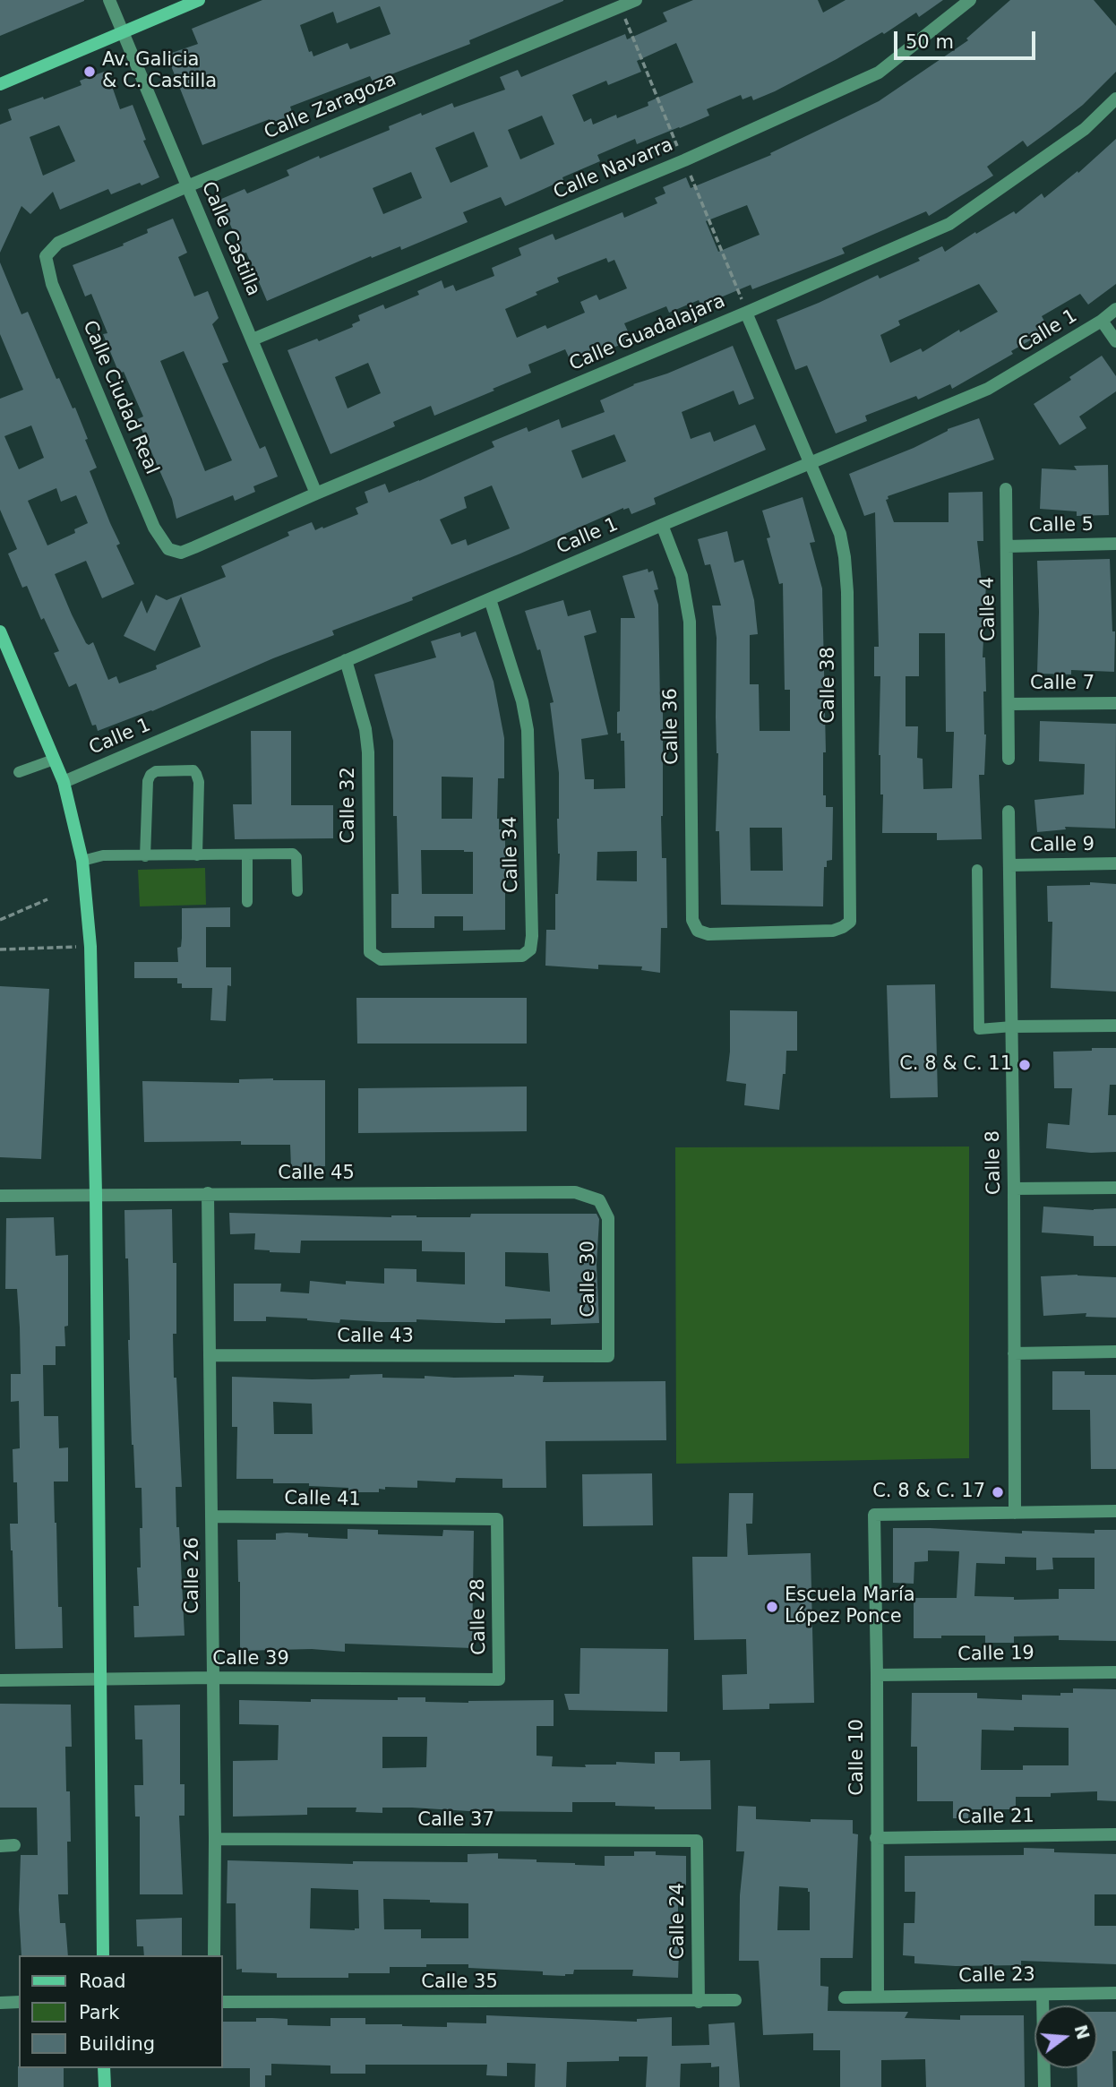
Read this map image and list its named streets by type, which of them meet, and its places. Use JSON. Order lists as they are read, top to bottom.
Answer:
{
  "streets": {
    "street": [
      "Calle Zaragoza",
      "Calle Navarra",
      "Calle Castilla",
      "Calle 1",
      "Calle Guadalajara",
      "Calle Ciudad Real",
      "Calle 5",
      "Calle 4",
      "Calle 7",
      "Calle 38",
      "Calle 36",
      "Calle 32",
      "Calle 9",
      "Calle 34",
      "Calle 8",
      "Calle 45",
      "Calle 30",
      "Calle 43",
      "Calle 41",
      "Calle 26",
      "Calle 28",
      "Calle 19",
      "Calle 39",
      "Calle 10",
      "Calle 21",
      "Calle 37",
      "Calle 24",
      "Calle 23",
      "Calle 35"
    ]
  },
  "crossings": [
    ["Calle Zaragoza", "Calle Castilla"],
    ["Calle Zaragoza", "Calle Ciudad Real"],
    ["Calle Navarra", "Calle Castilla"],
    ["Calle Castilla", "Calle Guadalajara"],
    ["Calle 1", "Calle 38"],
    ["Calle 1", "Calle 36"],
    ["Calle 1", "Calle 32"],
    ["Calle 1", "Calle 34"],
    ["Calle Guadalajara", "Calle Ciudad Real"],
    ["Calle Guadalajara", "Calle 38"],
    ["Calle 5", "Calle 4"],
    ["Calle 4", "Calle 7"],
    ["Calle 38", "Calle 36"],
    ["Calle 32", "Calle 34"],
    ["Calle 9", "Calle 8"],
    ["Calle 8", "Calle 10"],
    ["Calle 45", "Calle 30"],
    ["Calle 45", "Calle 26"],
    ["Calle 30", "Calle 43"],
    ["Calle 43", "Calle 26"],
    ["Calle 41", "Calle 26"],
    ["Calle 41", "Calle 28"],
    ["Calle 26", "Calle 39"],
    ["Calle 26", "Calle 37"],
    ["Calle 28", "Calle 39"],
    ["Calle 19", "Calle 10"],
    ["Calle 10", "Calle 21"],
    ["Calle 10", "Calle 23"],
    ["Calle 37", "Calle 24"],
    ["Calle 24", "Calle 35"]
  ],
  "places": [
    "Av. Galicia & C. Castilla",
    "C. 8 & C. 11",
    "C. 8 & C. 17",
    "Escuela María López Ponce"
  ],
  "legend": ["Road", "Park", "Building"],
  "scale_bar": "50 m",
  "north": "right"
}
